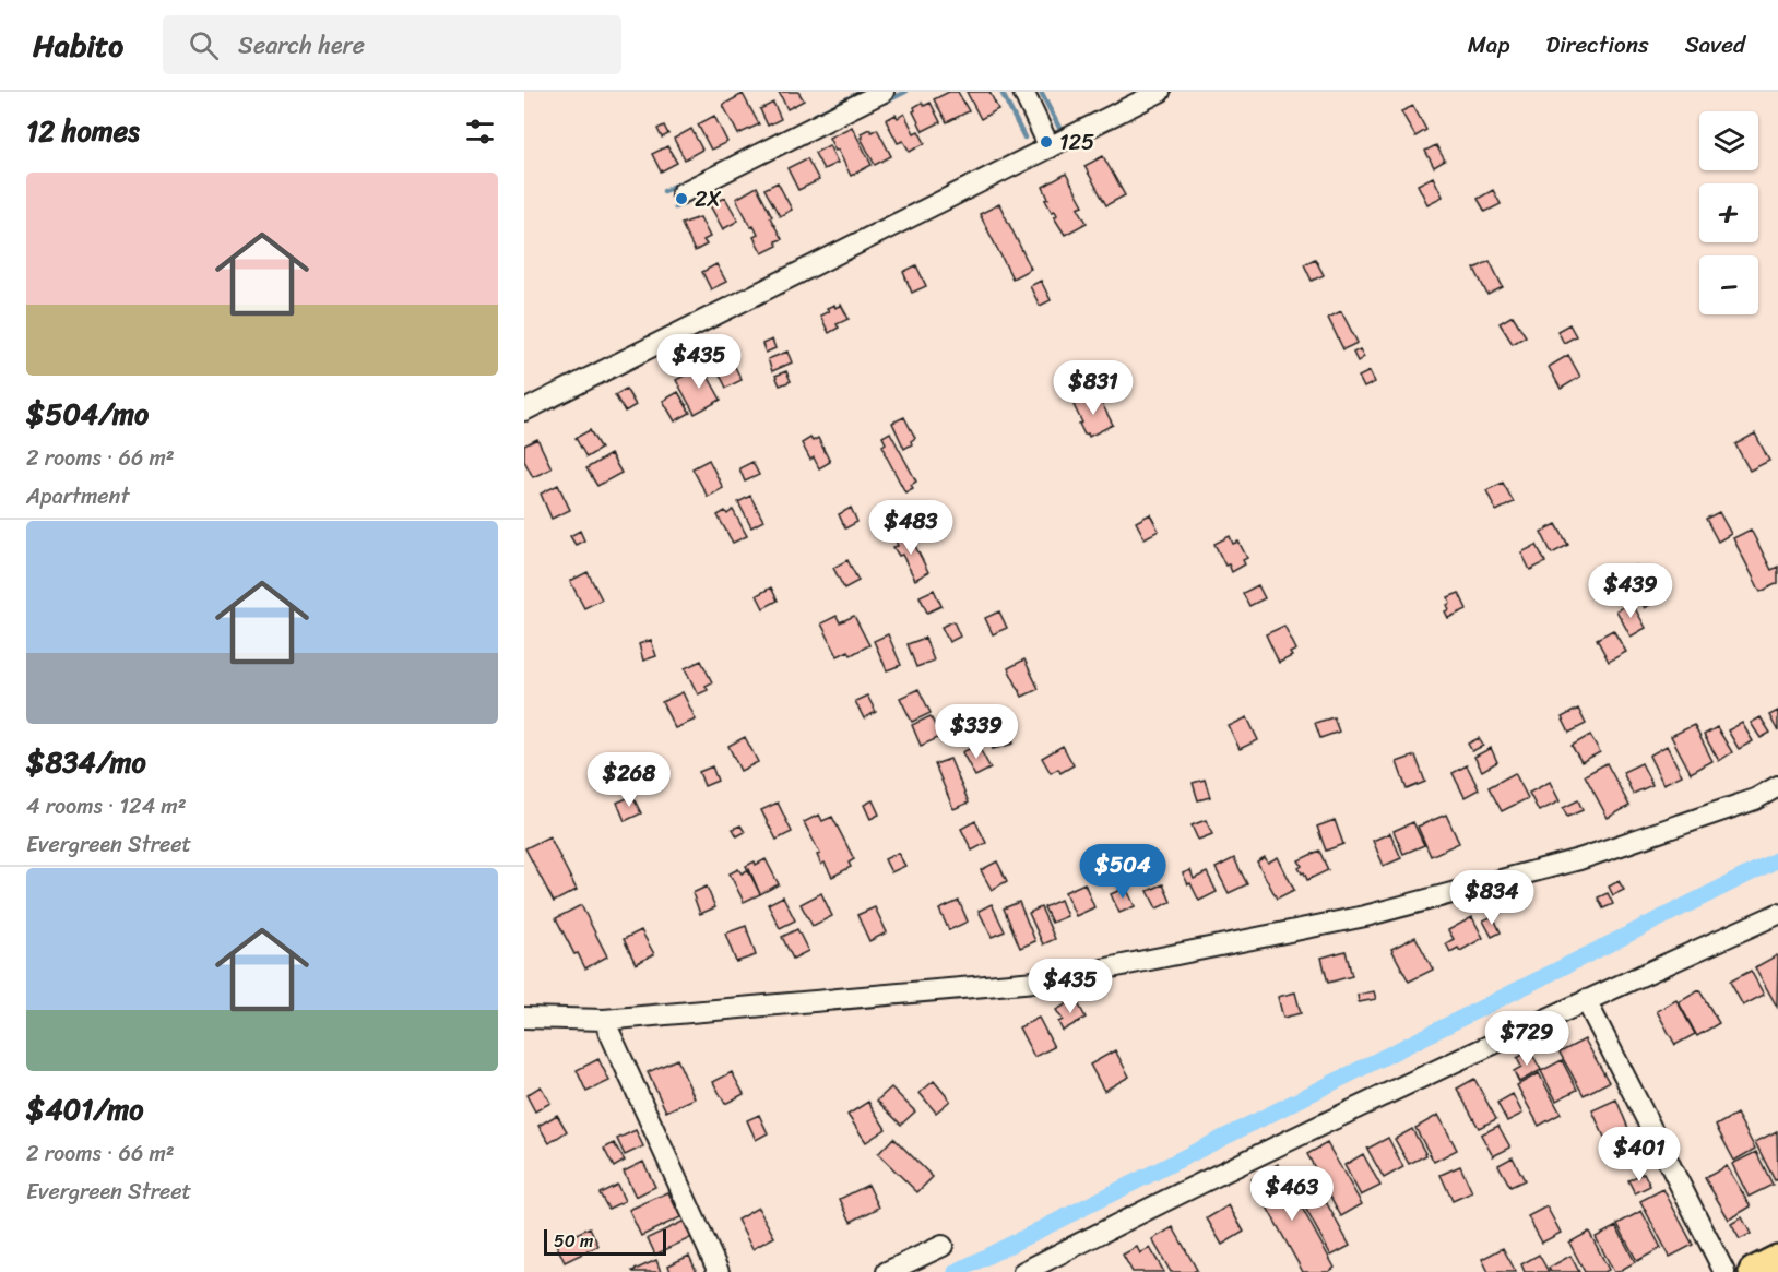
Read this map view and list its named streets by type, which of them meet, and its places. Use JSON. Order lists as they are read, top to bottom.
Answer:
{
  "places": ["125", "2X"],
  "scale_bar": "50 m",
  "page": {
    "header": "Habito",
    "search": "Search here",
    "nav": ["Map", "Directions", "Saved"],
    "heading": "12 homes",
    "map_buttons": ["+", "−"],
    "list": [
      {
        "name": "$504/mo",
        "note": "2 rooms · 66 m² · Apartment"
      },
      {
        "name": "$834/mo",
        "note": "4 rooms · 124 m² · Evergreen Street"
      },
      {
        "name": "$401/mo",
        "note": "2 rooms · 66 m² · Evergreen Street"
      }
    ],
    "price": [
      "$435",
      "$831",
      "$483",
      "$439",
      "$339",
      "$268",
      "$504",
      "$834",
      "$435",
      "$729",
      "$401",
      "$463"
    ],
    "scale": "50 m"
  }
}
